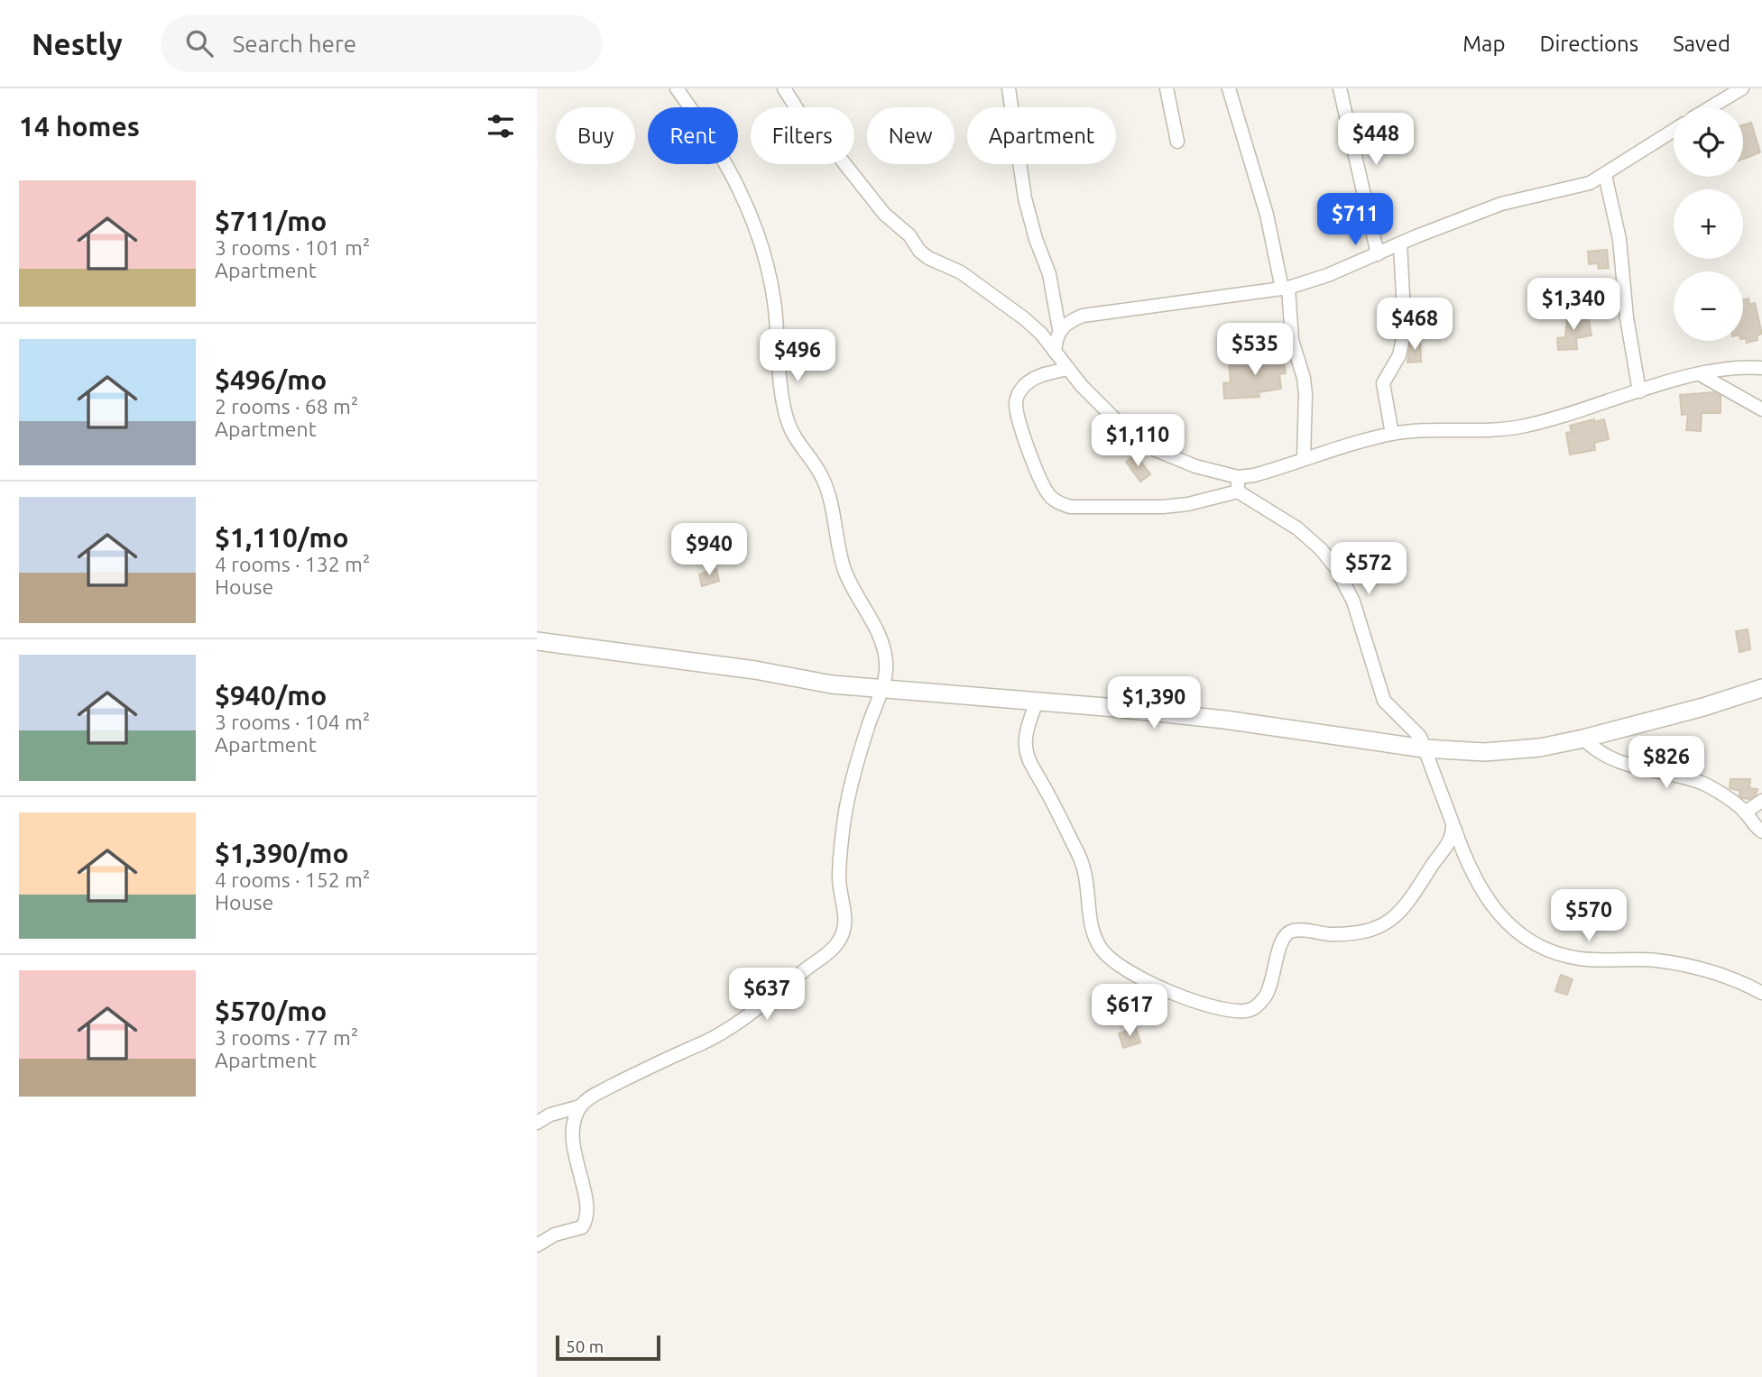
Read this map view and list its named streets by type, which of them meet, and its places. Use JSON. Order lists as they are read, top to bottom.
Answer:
{
  "scale_bar": "50 m",
  "page": {
    "header": "Nestly",
    "search": "Search here",
    "nav": ["Map", "Directions", "Saved"],
    "heading": "14 homes",
    "map_buttons": ["+", "−"],
    "chip": [
      "Buy",
      "Rent",
      "Filters",
      "New",
      "Apartment"
    ],
    "price": [
      "$448",
      "$711",
      "$1,340",
      "$468",
      "$535",
      "$496",
      "$1,110",
      "$940",
      "$572",
      "$1,390",
      "$826",
      "$570",
      "$637",
      "$617"
    ],
    "list": [
      {
        "name": "$711/mo",
        "note": "3 rooms · 101 m² · Apartment"
      },
      {
        "name": "$496/mo",
        "note": "2 rooms · 68 m² · Apartment"
      },
      {
        "name": "$1,110/mo",
        "note": "4 rooms · 132 m² · House"
      },
      {
        "name": "$940/mo",
        "note": "3 rooms · 104 m² · Apartment"
      },
      {
        "name": "$1,390/mo",
        "note": "4 rooms · 152 m² · House"
      },
      {
        "name": "$570/mo",
        "note": "3 rooms · 77 m² · Apartment"
      }
    ],
    "scale": "50 m"
  }
}
